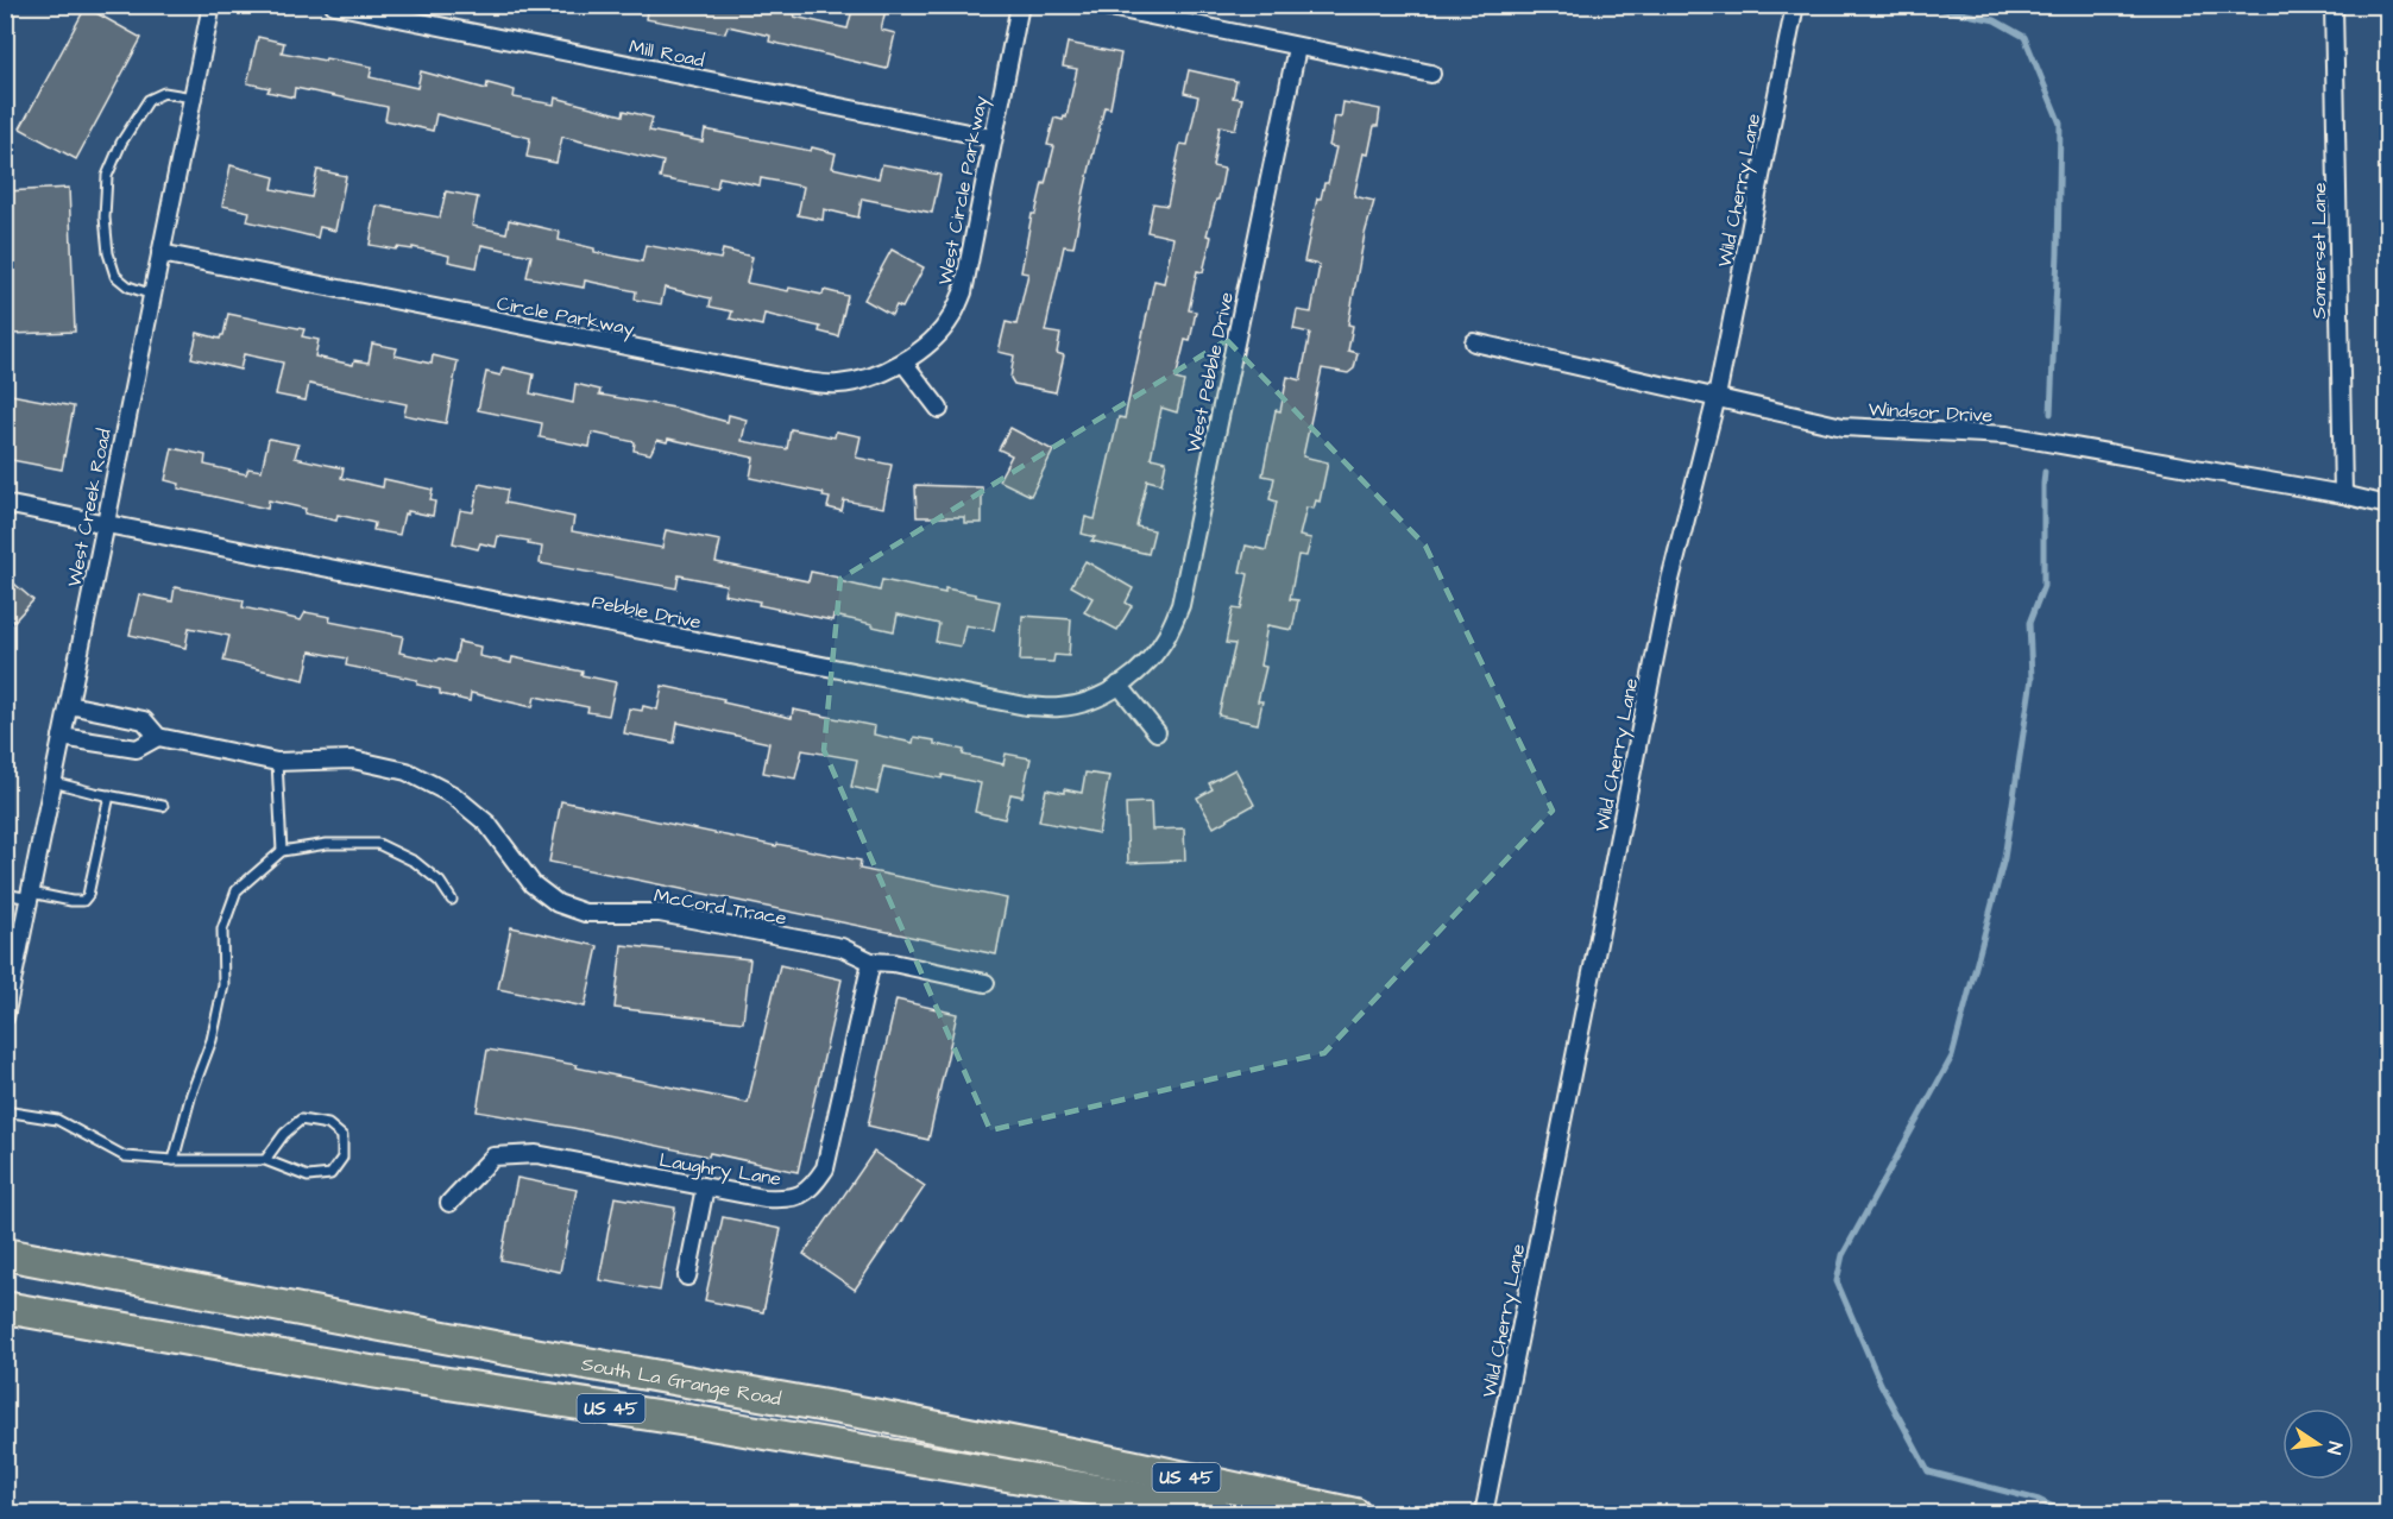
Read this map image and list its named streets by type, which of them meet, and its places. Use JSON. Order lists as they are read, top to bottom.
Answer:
{
  "streets": {
    "highway": ["South La Grange Road", "US 45"],
    "street": [
      "Mill Road",
      "West Circle Parkway",
      "Wild Cherry Lane",
      "Somerset Lane",
      "Circle Parkway",
      "West Pebble Drive",
      "Windsor Drive",
      "West Creek Road",
      "Pebble Drive",
      "McCord Trace",
      "Laughry Lane"
    ]
  },
  "crossings": [
    ["Mill Road", "West Circle Parkway"],
    ["West Circle Parkway", "Circle Parkway"],
    ["Wild Cherry Lane", "Windsor Drive"],
    ["Somerset Lane", "Windsor Drive"],
    ["Circle Parkway", "West Creek Road"],
    ["West Pebble Drive", "Pebble Drive"],
    ["West Creek Road", "Pebble Drive"],
    ["West Creek Road", "McCord Trace"],
    ["McCord Trace", "Laughry Lane"]
  ],
  "north": "right"
}
